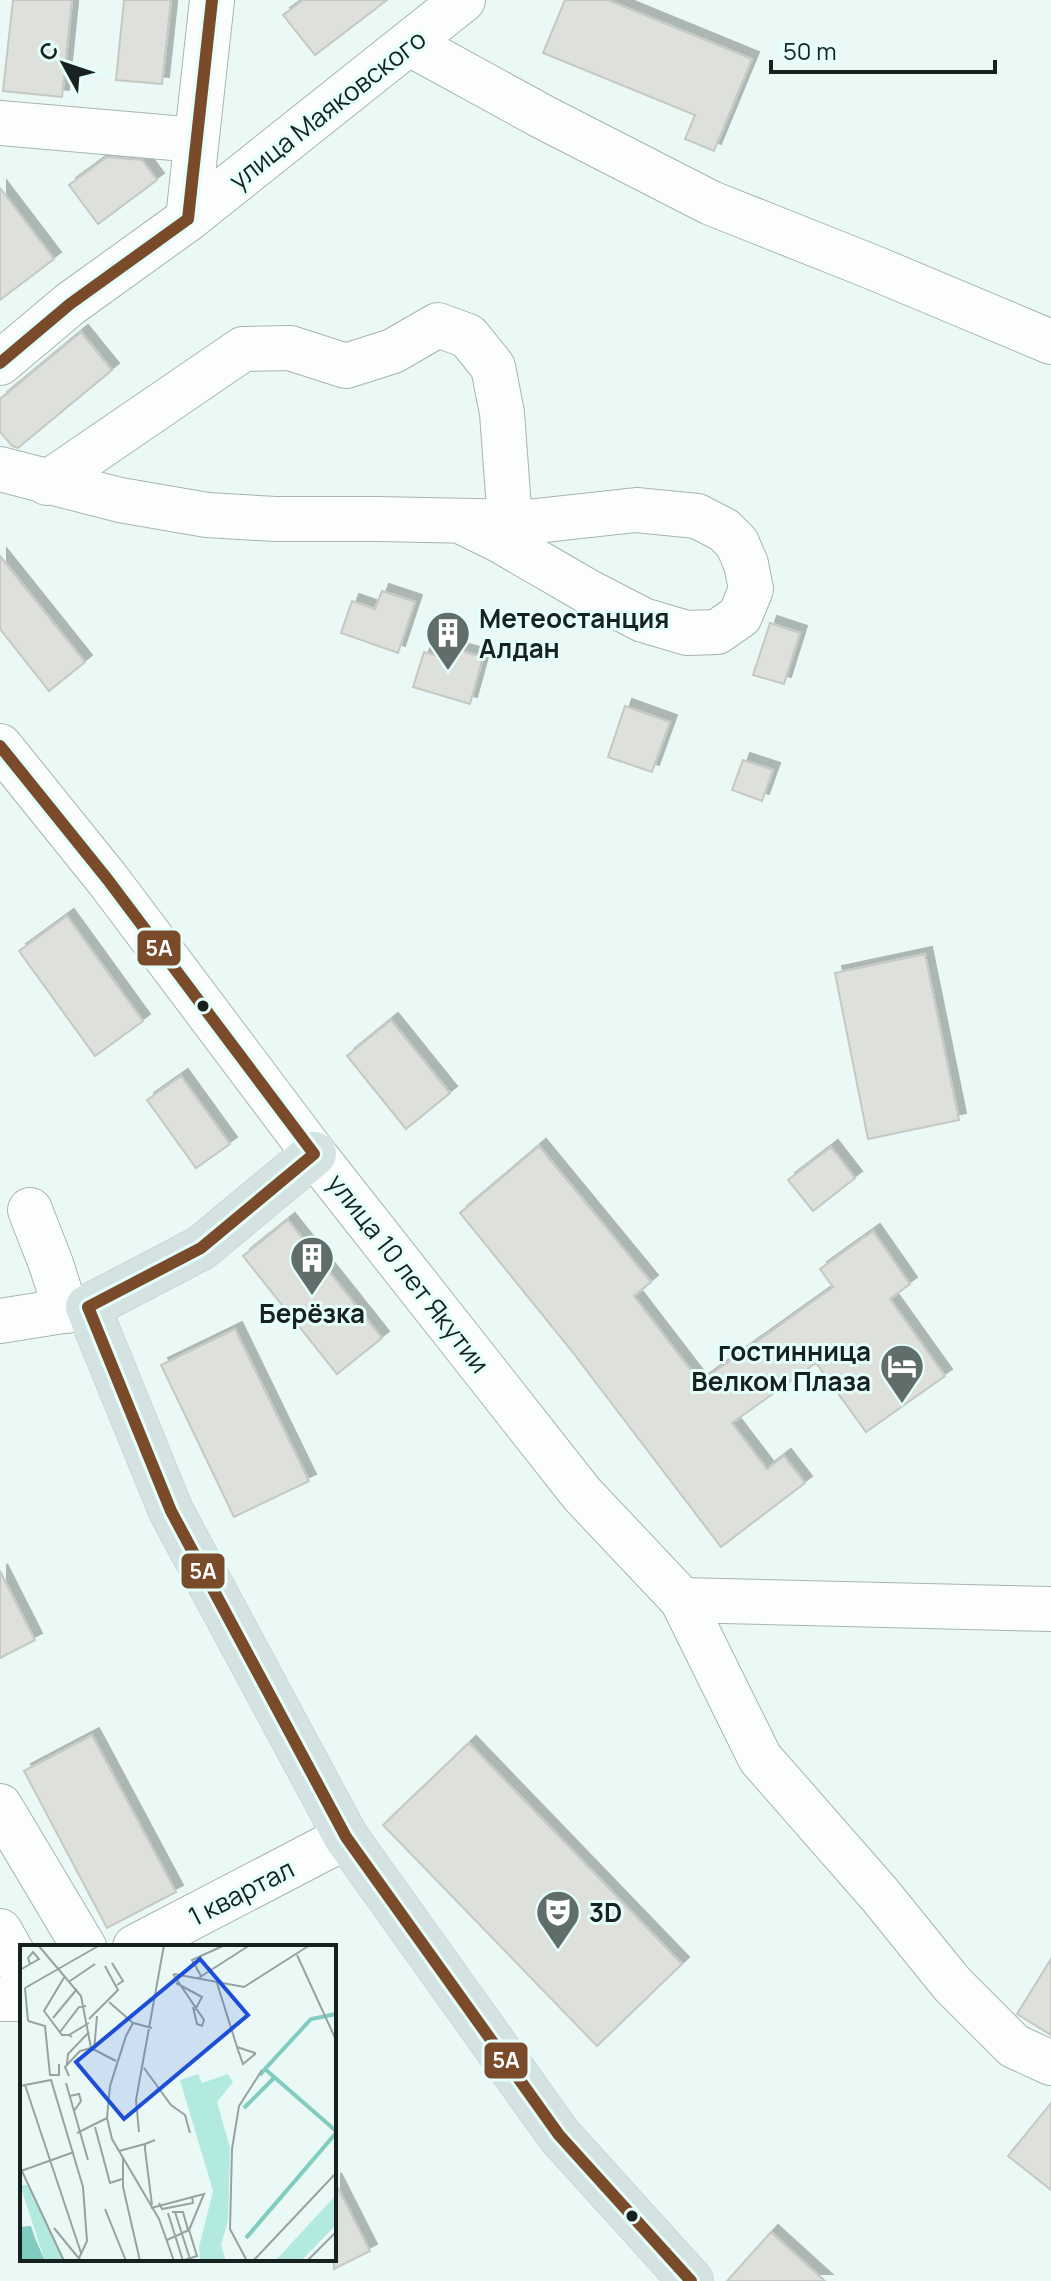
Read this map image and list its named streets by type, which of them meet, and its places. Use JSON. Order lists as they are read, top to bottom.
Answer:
{
  "streets": {
    "street": ["улица Маяковского", "улица 10 лет Якутии", "1 квартал"]
  },
  "places": {
    "building": ["Метеостанция Алдан", "Берёзка"],
    "hotel": ["гостинница Велком Плаза"],
    "theatre": ["3D"]
  },
  "lines": ["transit line 5А"],
  "scale_bar": "50 m",
  "north": "top left"
}
